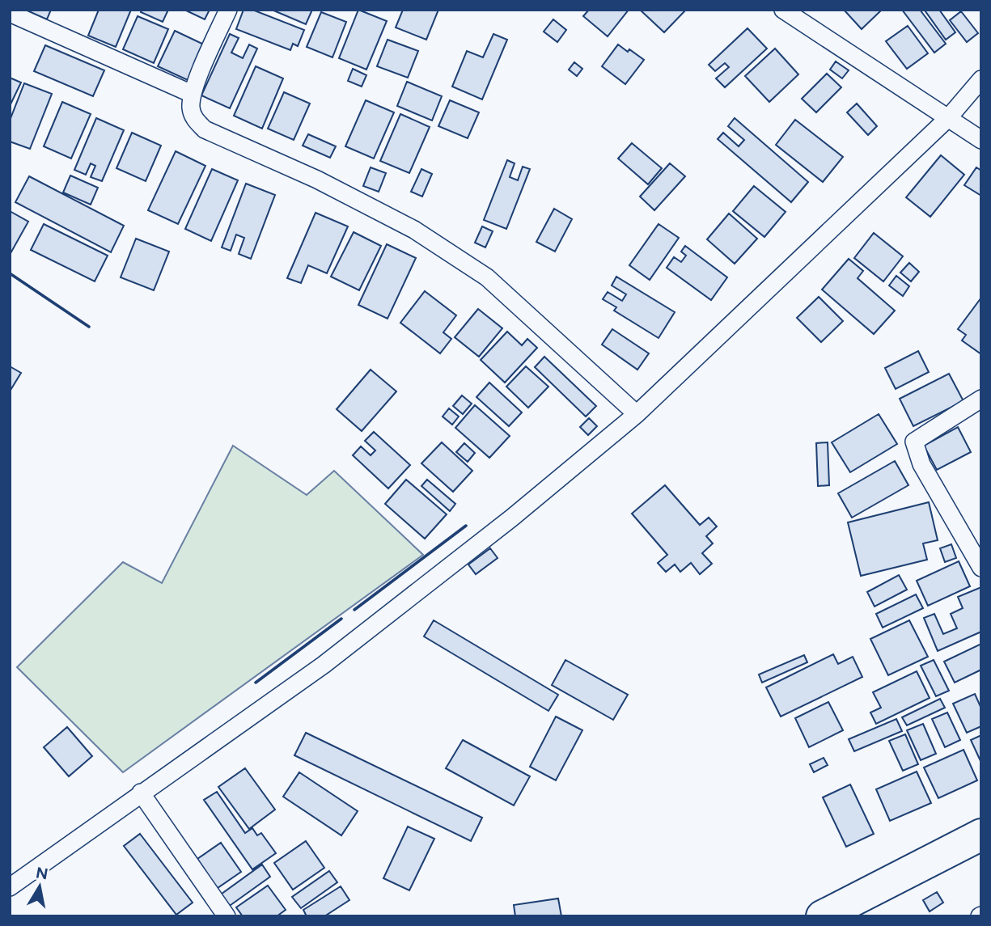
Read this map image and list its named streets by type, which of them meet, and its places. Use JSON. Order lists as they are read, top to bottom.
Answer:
{
  "north": "top"
}
